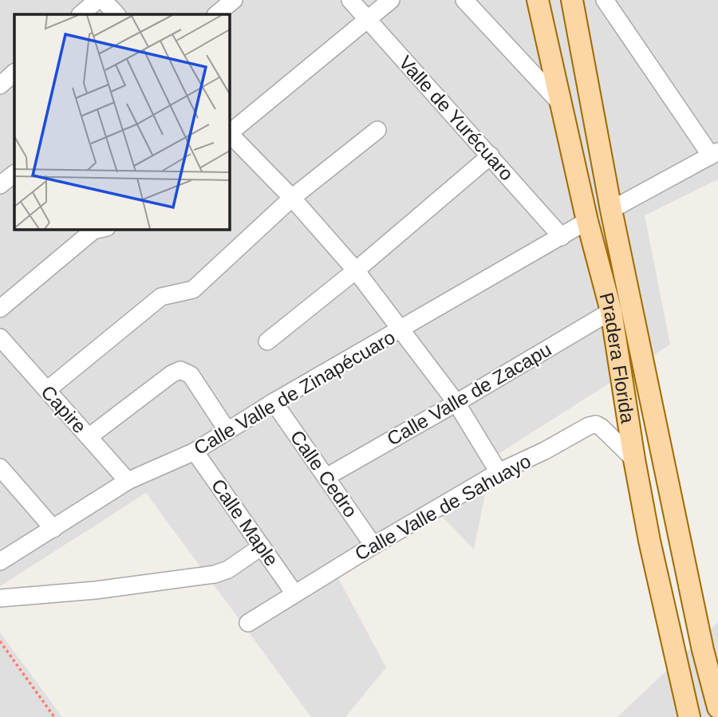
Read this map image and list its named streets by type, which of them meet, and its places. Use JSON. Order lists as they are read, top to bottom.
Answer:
{
  "streets": {
    "main road": ["Pradera Florida"],
    "street": [
      "Valle de Yurécuaro",
      "Calle Valle de Zinapécuaro",
      "Calle Valle de Zacapu",
      "Capire",
      "Calle Cedro",
      "Calle Valle de Sahuayo",
      "Calle Maple"
    ]
  },
  "crossings": [
    ["Valle de Yurécuaro", "Calle Valle de Zinapécuaro"],
    ["Pradera Florida", "Calle Valle de Zinapécuaro"],
    ["Pradera Florida", "Calle Valle de Zacapu"],
    ["Pradera Florida", "Calle Valle de Sahuayo"],
    ["Calle Valle de Zinapécuaro", "Capire"],
    ["Calle Valle de Zinapécuaro", "Calle Cedro"],
    ["Calle Valle de Zinapécuaro", "Calle Maple"],
    ["Calle Valle de Zacapu", "Calle Cedro"],
    ["Calle Cedro", "Calle Valle de Sahuayo"],
    ["Calle Valle de Sahuayo", "Calle Maple"]
  ]
}
